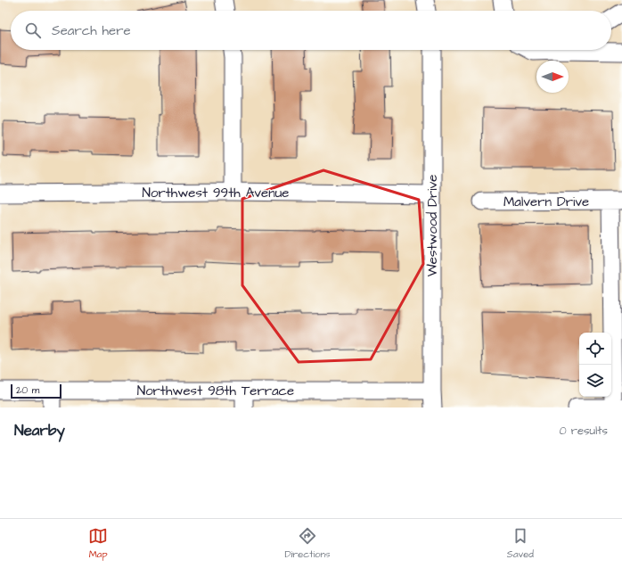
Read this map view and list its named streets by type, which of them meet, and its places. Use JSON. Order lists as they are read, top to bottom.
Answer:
{
  "streets": {
    "street": [
      "Northwest 99th Avenue",
      "Malvern Drive",
      "Westwood Drive",
      "Northwest 98th Terrace"
    ]
  },
  "crossings": [
    ["Northwest 99th Avenue", "Westwood Drive"],
    ["Westwood Drive", "Northwest 98th Terrace"]
  ],
  "scale_bar": "20 m",
  "north": "right",
  "page": {
    "search": "Search here",
    "scale": "20 m",
    "heading": ["Nearby", "0 results"],
    "nav": ["Map", "Directions", "Saved"]
  }
}
